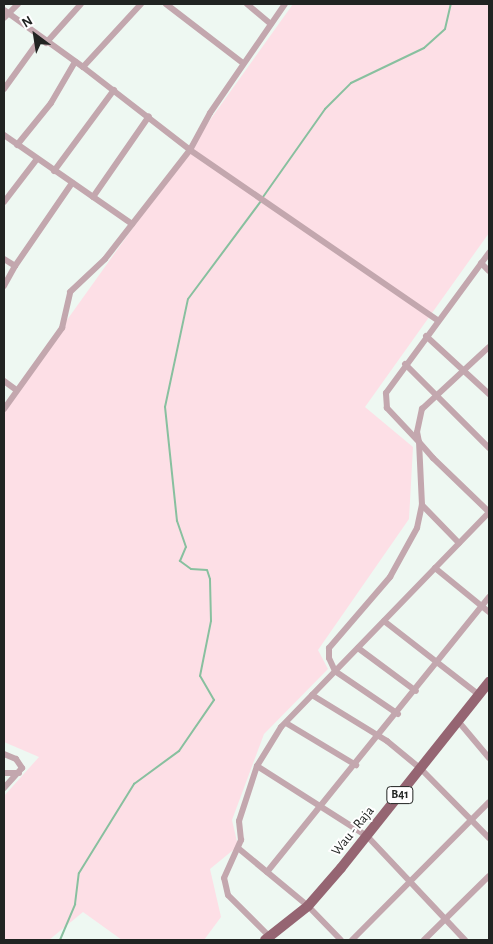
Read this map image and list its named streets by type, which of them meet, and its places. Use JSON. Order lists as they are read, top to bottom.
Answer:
{
  "streets": {
    "main road": ["B41", "Wau - Raja"]
  },
  "north": "top left"
}
